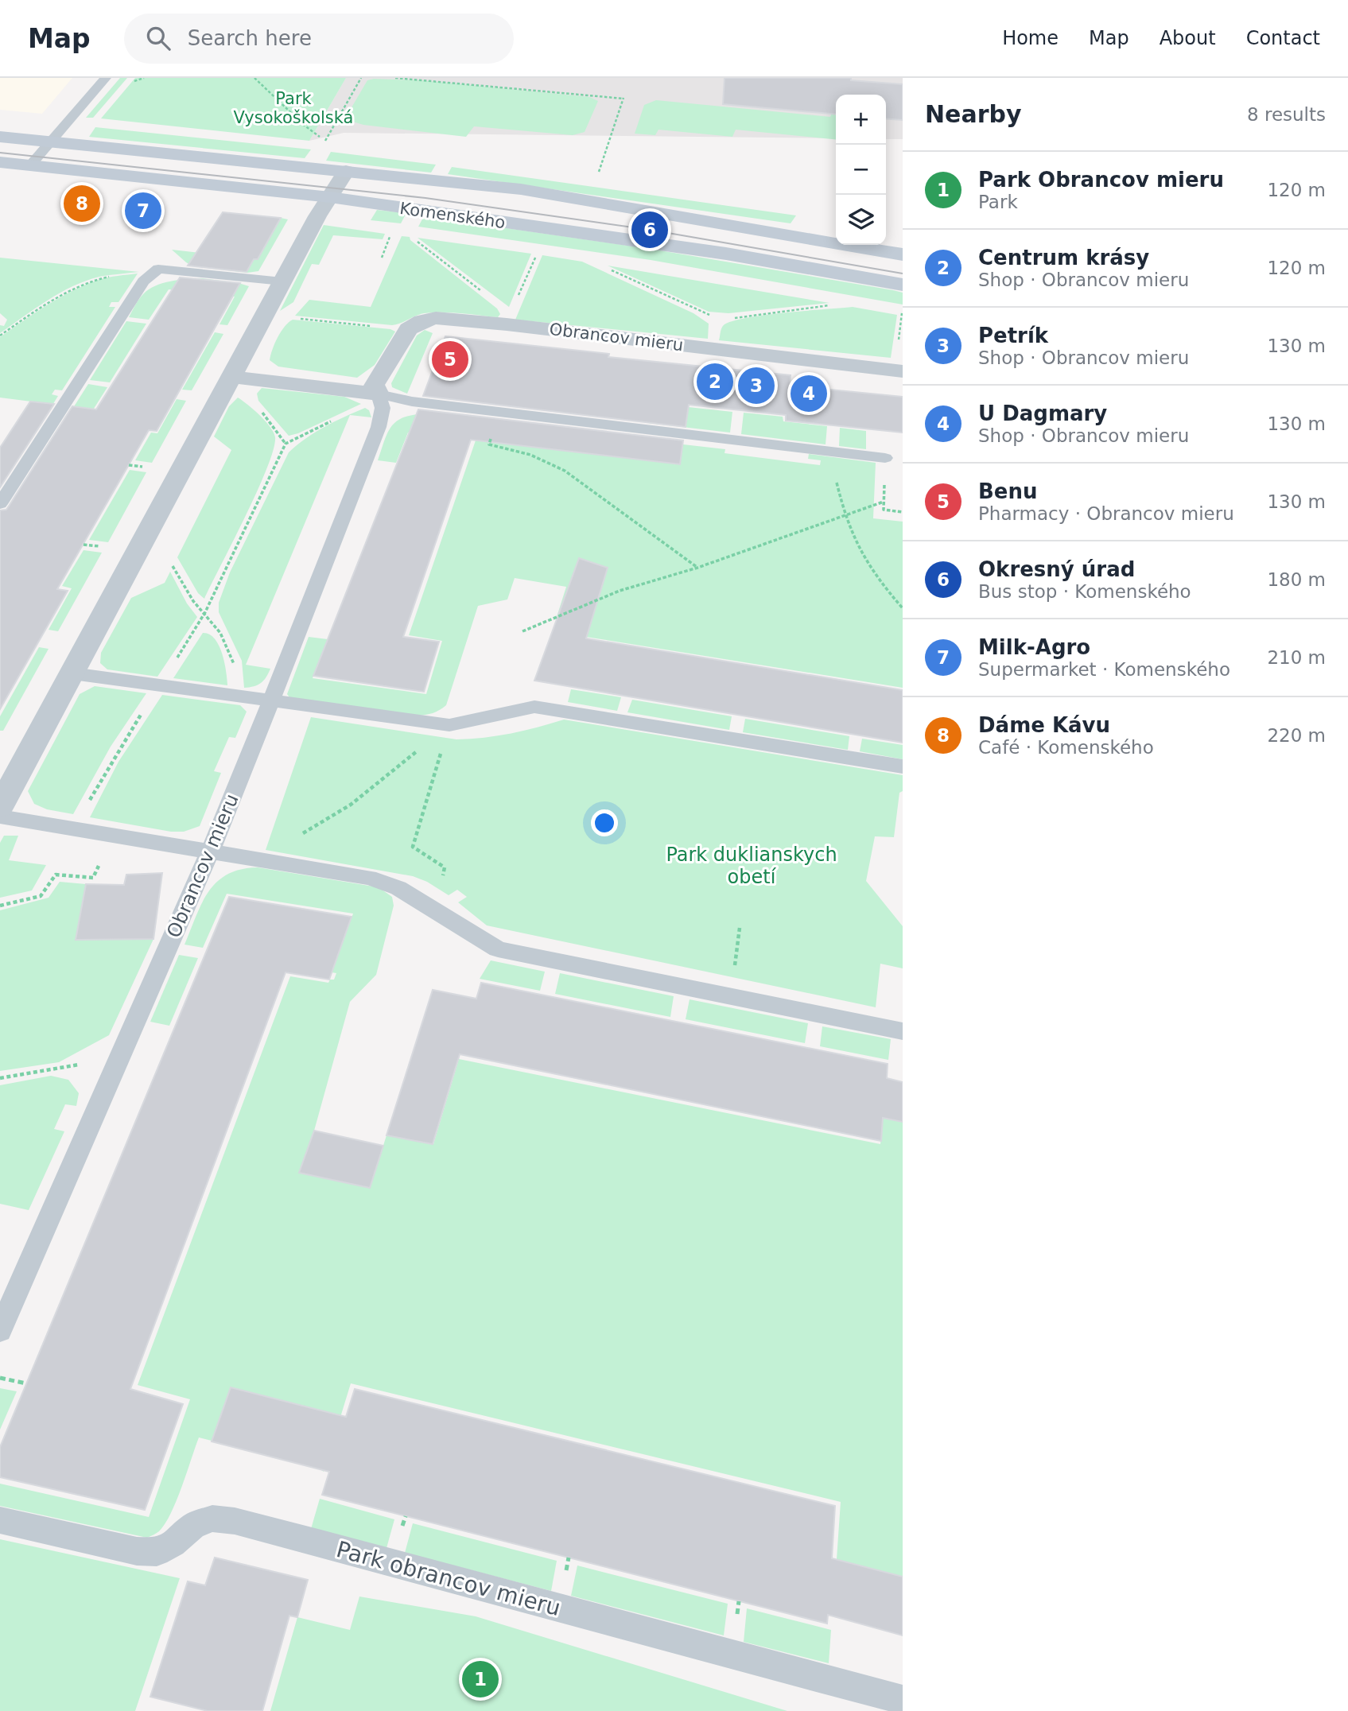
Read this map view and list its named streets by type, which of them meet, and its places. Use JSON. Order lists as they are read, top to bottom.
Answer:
{
  "streets": {
    "street": ["Komenského", "Obrancov mieru"],
    "lane": ["Park obrancov mieru"]
  },
  "parks": ["Park Vysokoškolská", "Park duklianskych obetí"],
  "page": {
    "header": "Map",
    "search": "Search here",
    "nav": [
      "Home",
      "Map",
      "About",
      "Contact"
    ],
    "heading": ["Nearby", "8 results"],
    "map_buttons": ["+", "−"],
    "list": [
      {
        "mark": "1",
        "name": "Park Obrancov mieru",
        "note": "Park",
        "value": "120 m"
      },
      {
        "mark": "2",
        "name": "Centrum krásy",
        "note": "Shop · Obrancov mieru",
        "value": "120 m"
      },
      {
        "mark": "3",
        "name": "Petrík",
        "note": "Shop · Obrancov mieru",
        "value": "130 m"
      },
      {
        "mark": "4",
        "name": "U Dagmary",
        "note": "Shop · Obrancov mieru",
        "value": "130 m"
      },
      {
        "mark": "5",
        "name": "Benu",
        "note": "Pharmacy · Obrancov mieru",
        "value": "130 m"
      },
      {
        "mark": "6",
        "name": "Okresný úrad",
        "note": "Bus stop · Komenského",
        "value": "180 m"
      },
      {
        "mark": "7",
        "name": "Milk-Agro",
        "note": "Supermarket · Komenského",
        "value": "210 m"
      },
      {
        "mark": "8",
        "name": "Dáme Kávu",
        "note": "Café · Komenského",
        "value": "220 m"
      }
    ],
    "pins": [
      "8",
      "7",
      "6",
      "5",
      "2",
      "3",
      "4",
      "1"
    ]
  }
}
